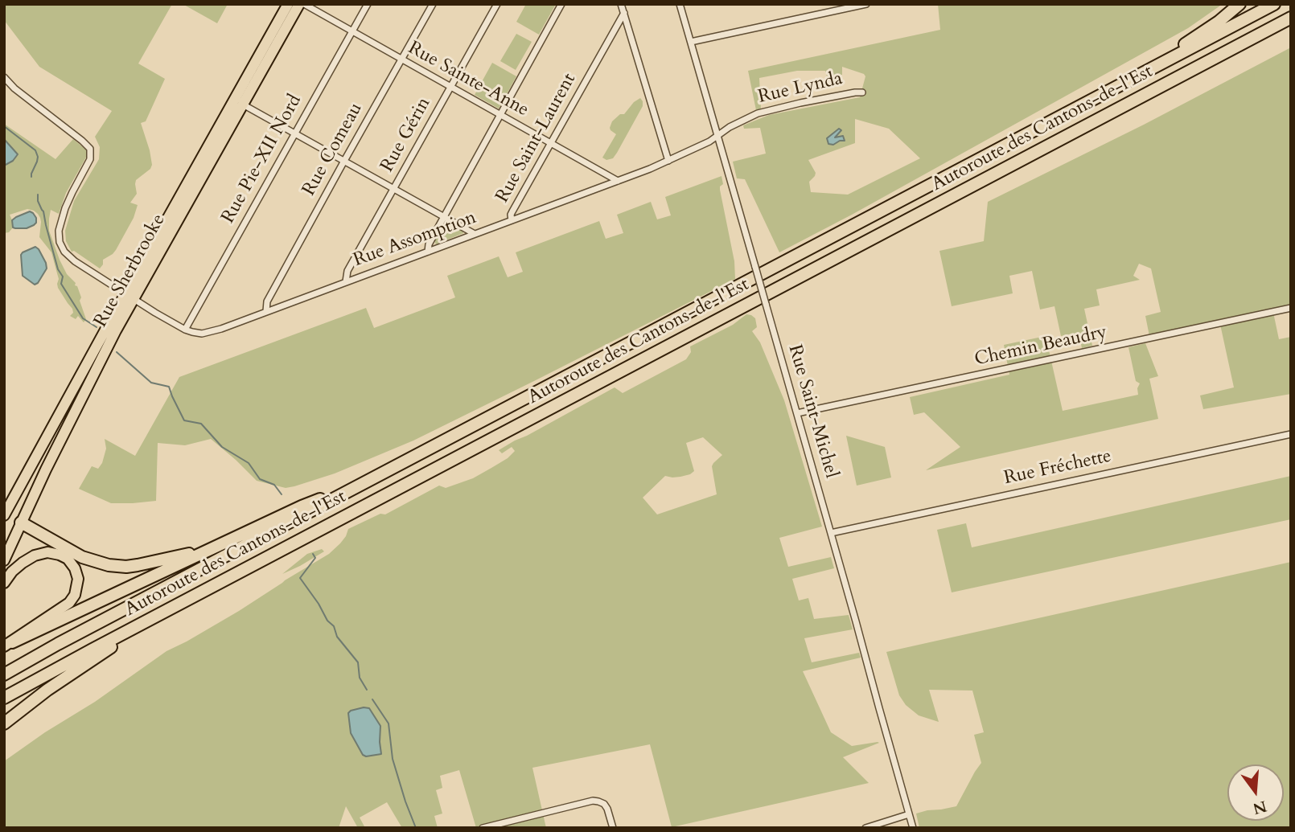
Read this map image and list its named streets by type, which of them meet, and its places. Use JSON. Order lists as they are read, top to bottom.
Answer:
{
  "streets": {
    "highway": ["Autoroute des Cantons-de-l'Est"],
    "main road": ["Rue Sherbrooke"],
    "street": [
      "Rue Sainte-Anne",
      "Rue Lynda",
      "Rue Gérin",
      "Rue Saint-Laurent",
      "Rue Comeau",
      "Rue Pie-XII Nord",
      "Rue Assomption",
      "Chemin Beaudry",
      "Rue Saint-Michel",
      "Rue Fréchette"
    ]
  },
  "crossings": [
    ["Rue Sainte-Anne", "Rue Gérin"],
    ["Rue Sainte-Anne", "Rue Saint-Laurent"],
    ["Rue Sainte-Anne", "Rue Comeau"],
    ["Rue Sainte-Anne", "Rue Pie-XII Nord"],
    ["Rue Sainte-Anne", "Rue Assomption"],
    ["Rue Lynda", "Rue Assomption"],
    ["Rue Lynda", "Rue Saint-Michel"],
    ["Rue Gérin", "Rue Assomption"],
    ["Rue Saint-Laurent", "Rue Assomption"],
    ["Rue Comeau", "Rue Assomption"],
    ["Rue Pie-XII Nord", "Rue Assomption"],
    ["Rue Assomption", "Rue Sherbrooke"],
    ["Rue Assomption", "Rue Saint-Michel"],
    ["Chemin Beaudry", "Rue Saint-Michel"],
    ["Rue Saint-Michel", "Rue Fréchette"]
  ],
  "north": "bottom"
}
